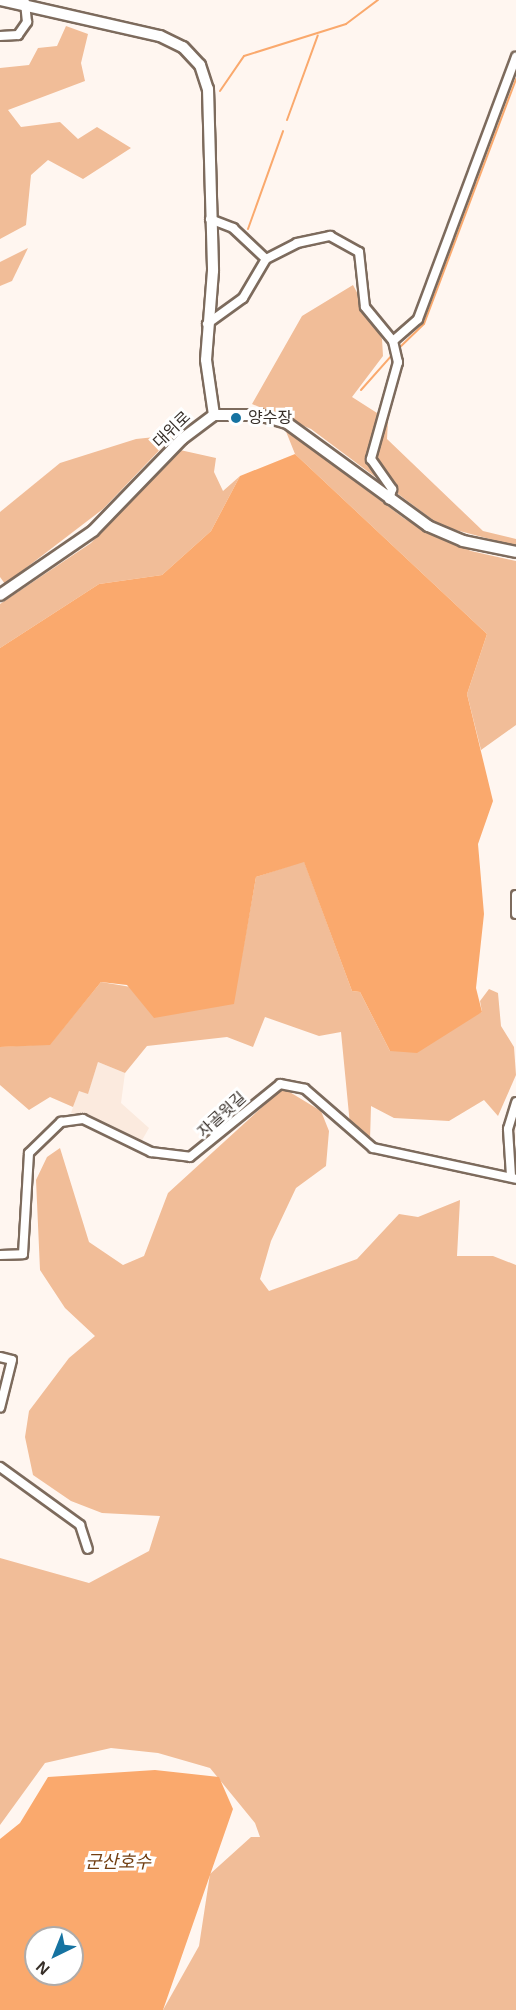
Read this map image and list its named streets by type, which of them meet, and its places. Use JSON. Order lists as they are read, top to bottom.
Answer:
{
  "streets": {
    "main road": ["대위로"],
    "street": ["자골윗길"]
  },
  "water": ["군산호수"],
  "places": ["양수장"],
  "north": "bottom left"
}
